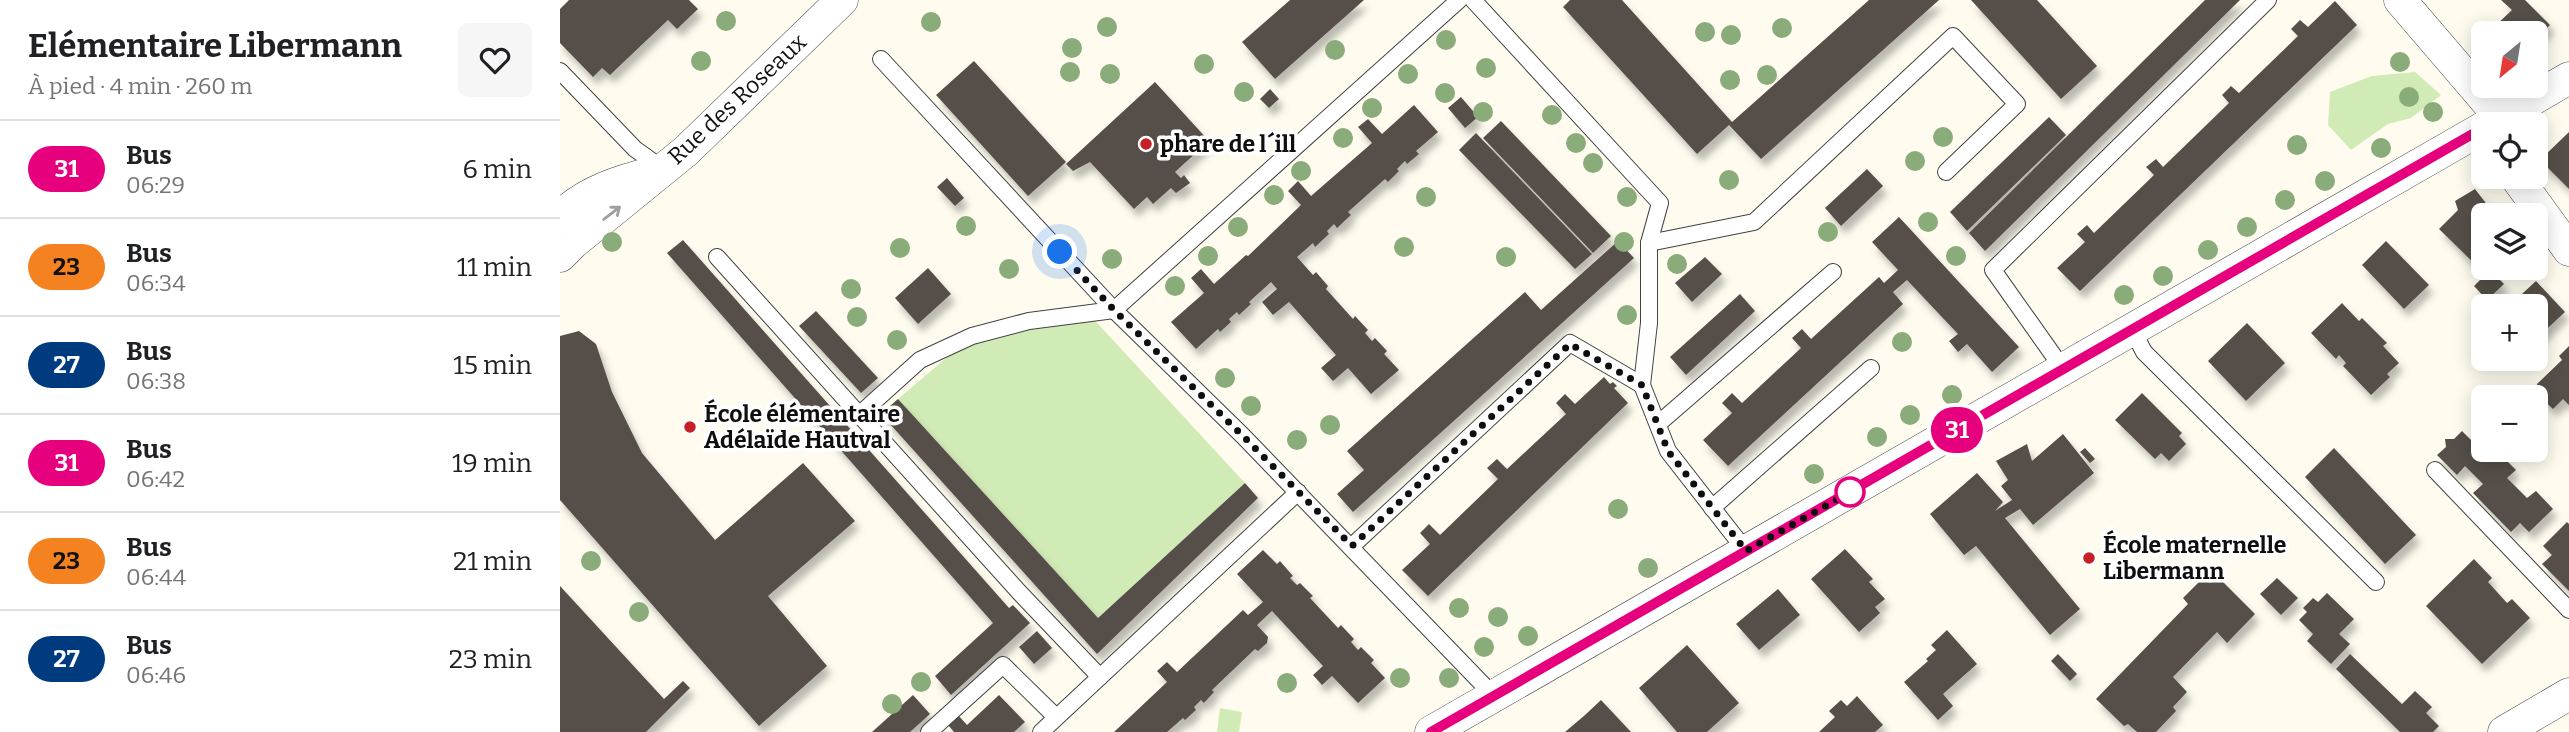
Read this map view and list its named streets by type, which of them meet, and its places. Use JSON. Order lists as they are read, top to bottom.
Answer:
{
  "streets": {
    "street": ["Rue des Roseaux"]
  },
  "places": ["phare de l´ill", "École élémentaire Adélaïde Hautval", "École maternelle Libermann"],
  "lines": ["bus line 31"],
  "north": "bottom left",
  "page": {
    "heading": ["Elémentaire Libermann", "À pied · 4 min · 260 m"],
    "on_map": "31",
    "map_buttons": ["+", "−"],
    "list": [
      {
        "mark": "31",
        "name": "Bus",
        "note": "06:29",
        "value": "6 min"
      },
      {
        "mark": "23",
        "name": "Bus",
        "note": "06:34",
        "value": "11 min"
      },
      {
        "mark": "27",
        "name": "Bus",
        "note": "06:38",
        "value": "15 min"
      },
      {
        "mark": "31",
        "name": "Bus",
        "note": "06:42",
        "value": "19 min"
      },
      {
        "mark": "23",
        "name": "Bus",
        "note": "06:44",
        "value": "21 min"
      },
      {
        "mark": "27",
        "name": "Bus",
        "note": "06:46",
        "value": "23 min"
      }
    ]
  }
}
